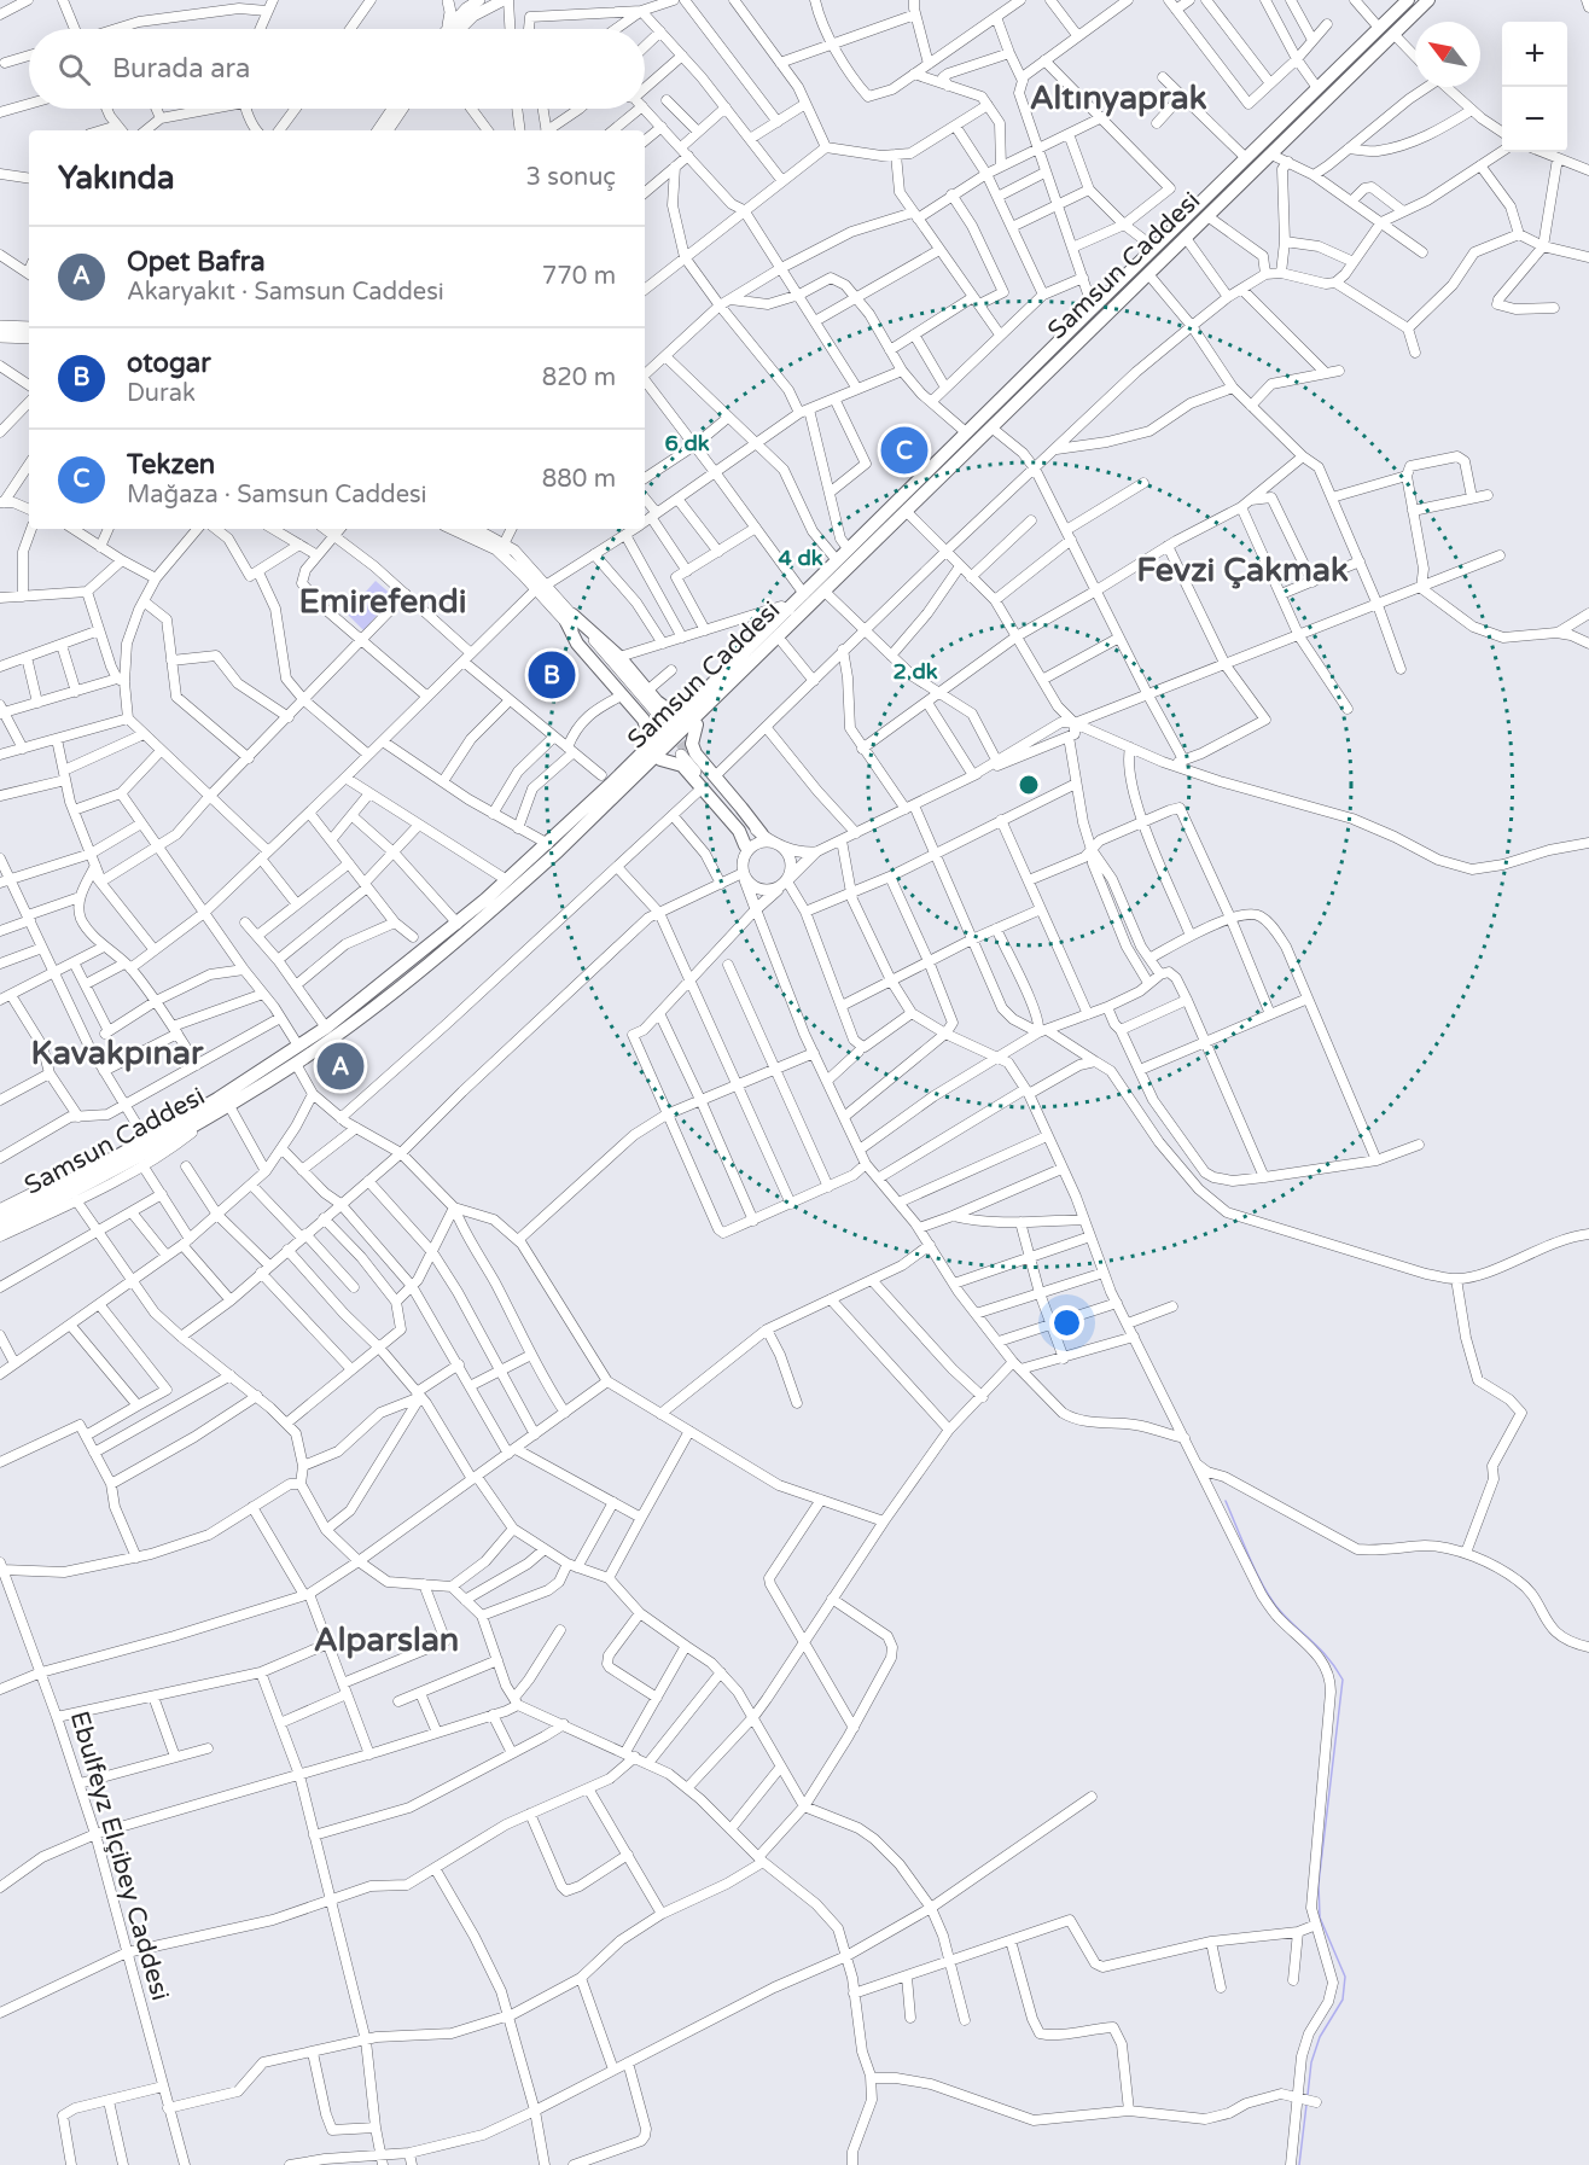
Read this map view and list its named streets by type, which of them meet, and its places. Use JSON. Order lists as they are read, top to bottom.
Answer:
{
  "streets": {
    "highway": ["Samsun Caddesi"],
    "street": ["Ebulfeyz Elçibey Caddesi"]
  },
  "districts": [
    "Altınyaprak",
    "Fevzi Çakmak",
    "Emirefendi",
    "Kavakpınar",
    "Alparslan"
  ],
  "north": "top left",
  "page": {
    "map_buttons": ["+", "−"],
    "search": "Burada ara",
    "heading": ["Yakında", "3 sonuç"],
    "list": [
      {
        "mark": "A",
        "name": "Opet Bafra",
        "note": "Akaryakıt · Samsun Caddesi",
        "value": "770 m"
      },
      {
        "mark": "B",
        "name": "otogar",
        "note": "Durak",
        "value": "820 m"
      },
      {
        "mark": "C",
        "name": "Tekzen",
        "note": "Mağaza · Samsun Caddesi",
        "value": "880 m"
      }
    ],
    "pins": ["C", "B", "A"]
  },
  "rings": ["6 dk", "4 dk", "2 dk"]
}
